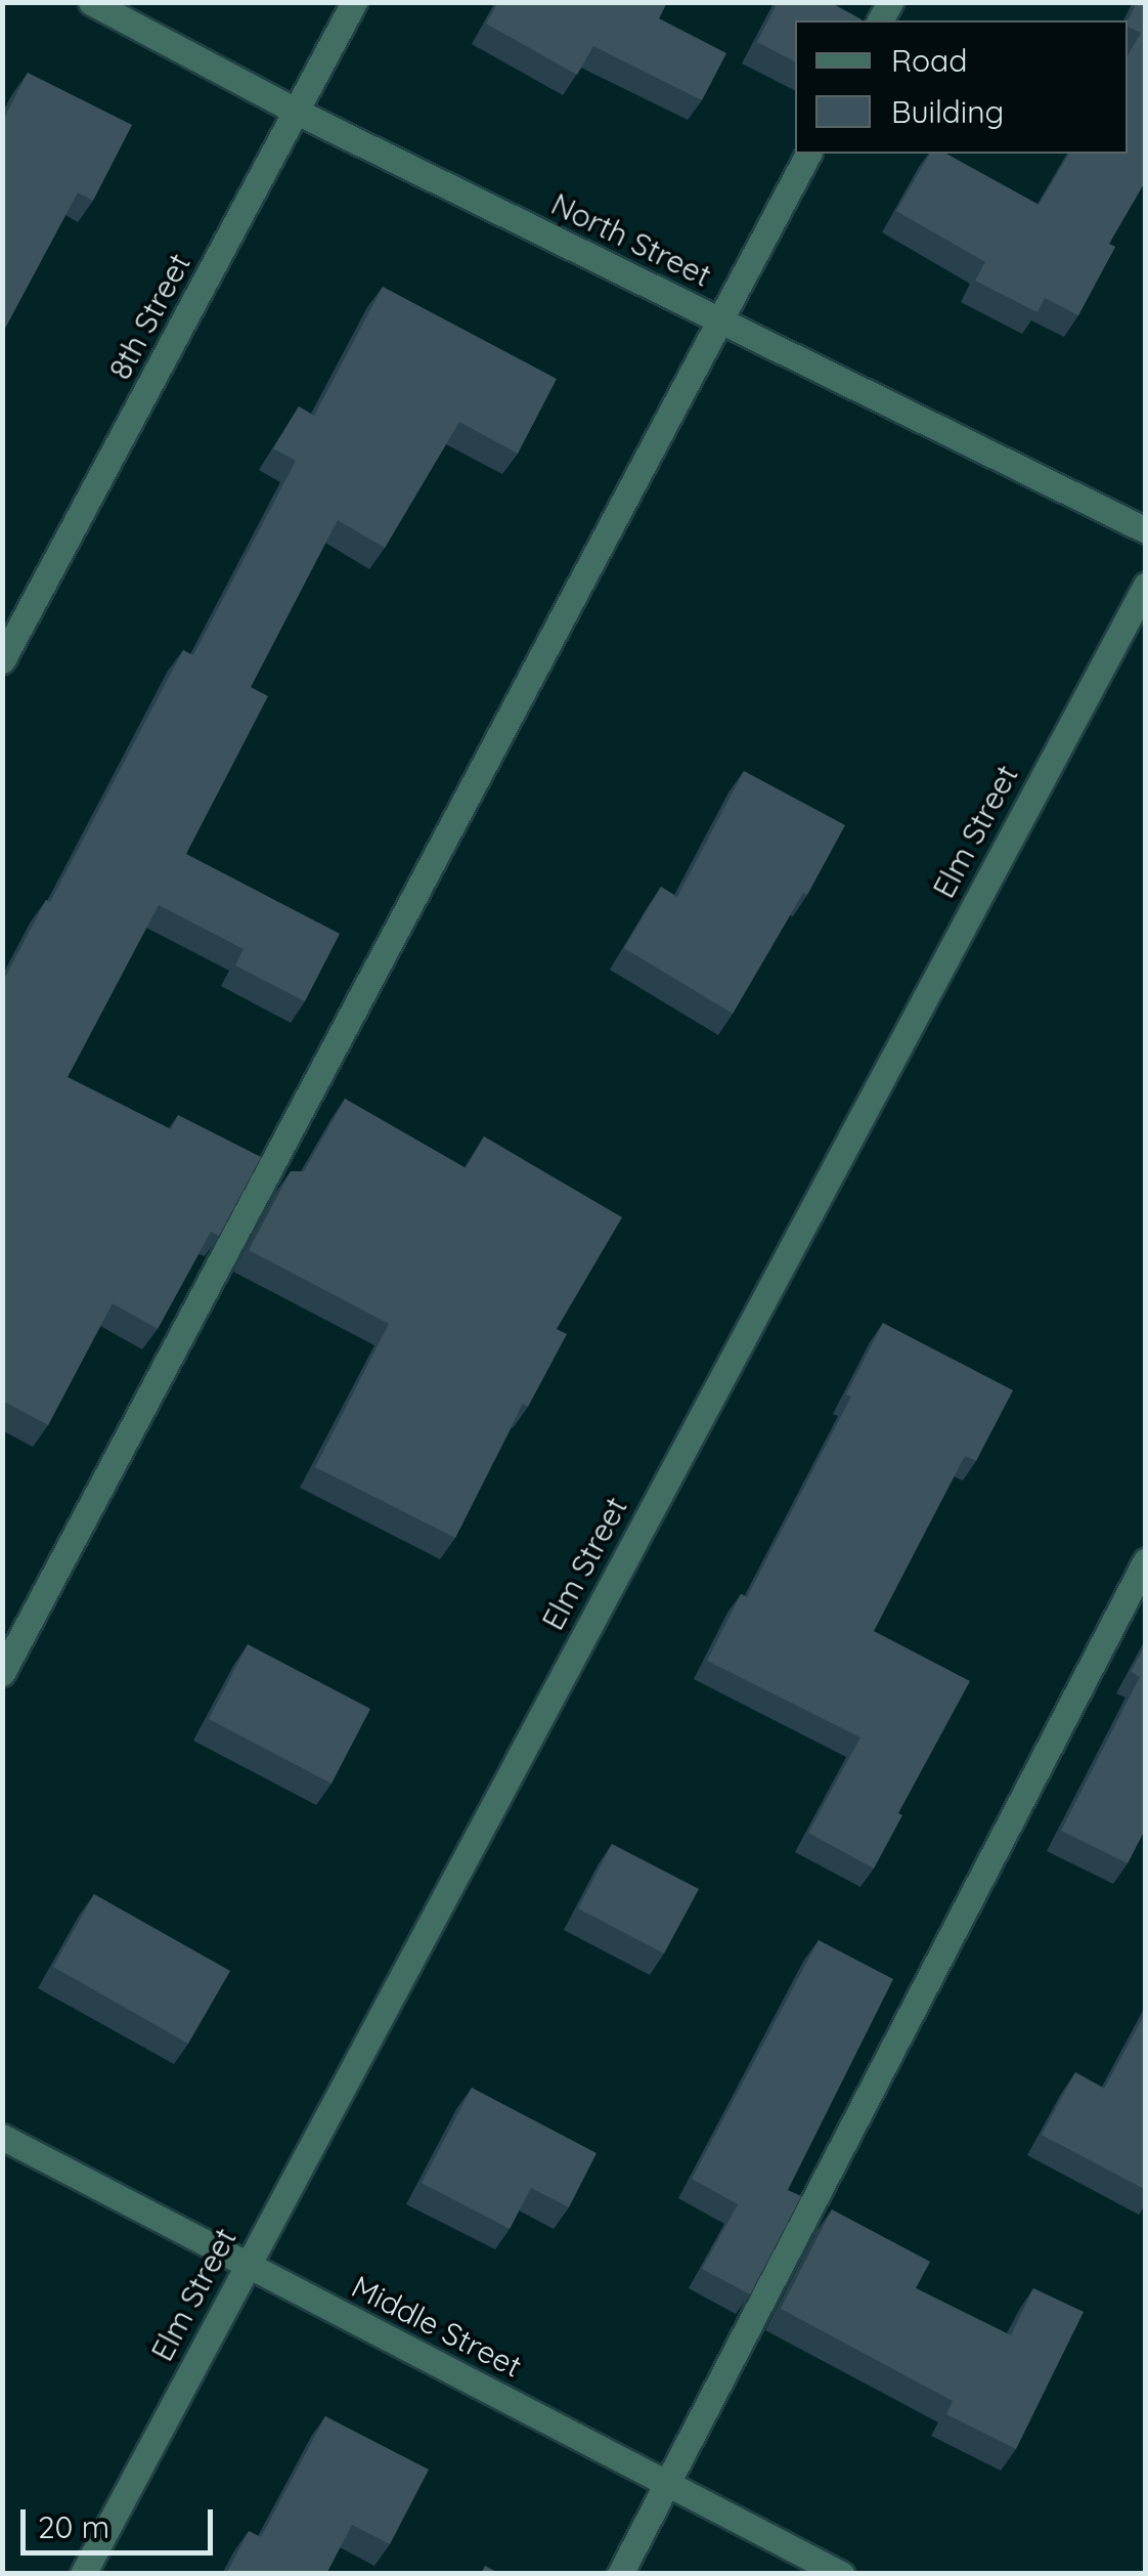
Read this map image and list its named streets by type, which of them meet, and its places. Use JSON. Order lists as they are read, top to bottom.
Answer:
{
  "streets": {
    "street": [
      "North Street",
      "8th Street",
      "Elm Street",
      "Middle Street"
    ]
  },
  "crossings": [
    ["North Street", "8th Street"],
    ["Elm Street", "Middle Street"]
  ],
  "legend": ["Road", "Building"],
  "scale_bar": "20 m"
}
